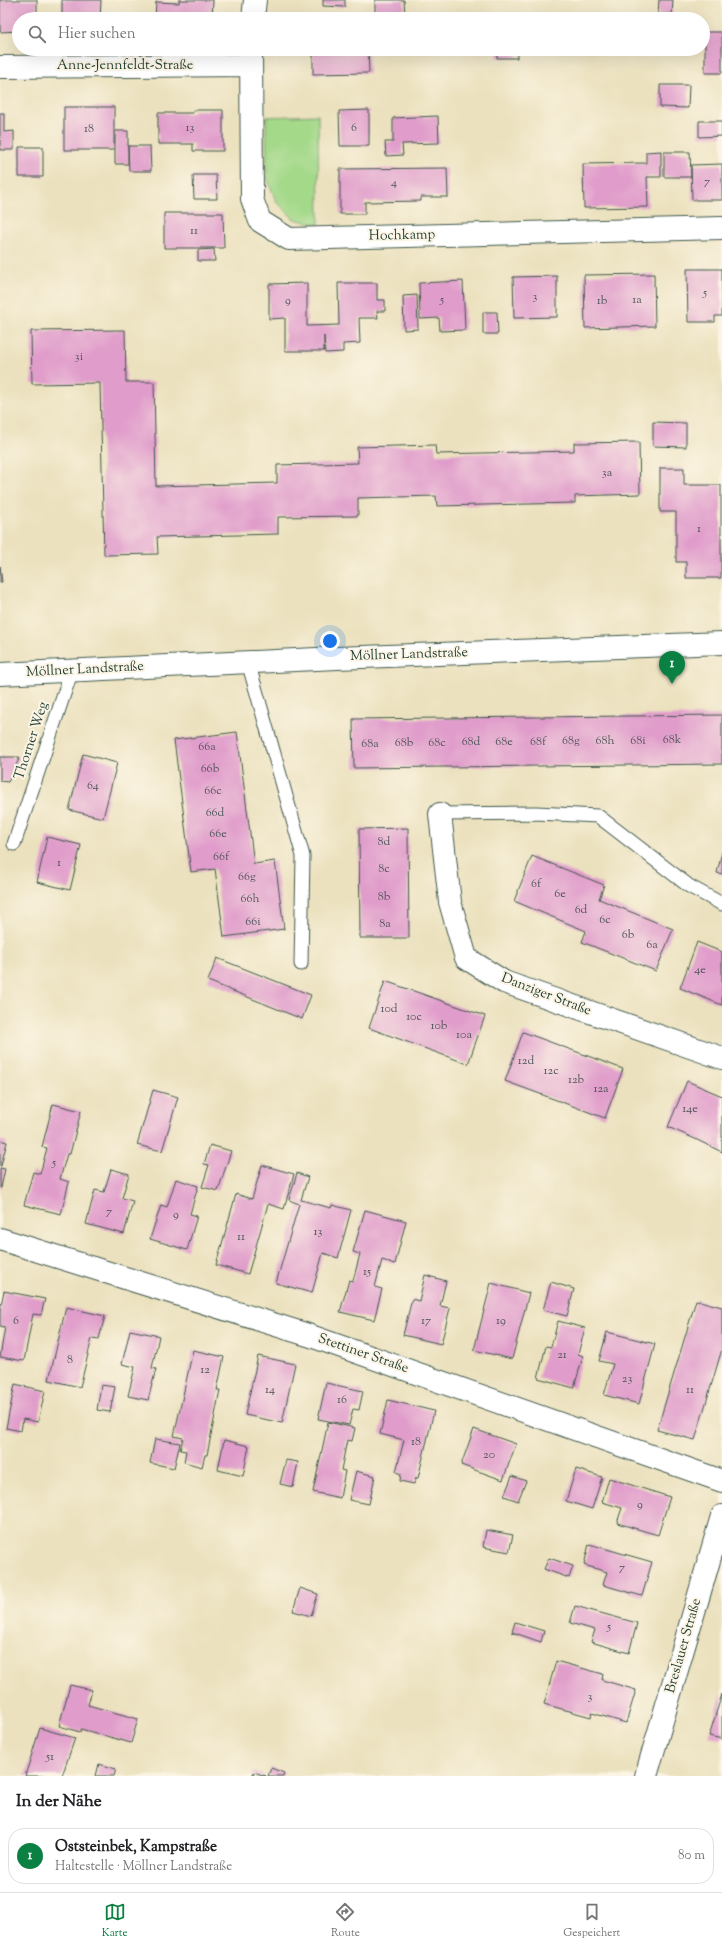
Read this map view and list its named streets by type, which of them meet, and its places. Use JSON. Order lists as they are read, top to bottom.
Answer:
{
  "streets": {
    "street": [
      "Anne-Jennfeldt-Straße",
      "Hochkamp",
      "Möllner Landstraße",
      "Danziger Straße",
      "Stettiner Straße",
      "Breslauer Straße"
    ],
    "lane": ["Thorner Weg"]
  },
  "crossings": [
    ["Anne-Jennfeldt-Straße", "Hochkamp"],
    ["Möllner Landstraße", "Thorner Weg"]
  ],
  "house_numbers": [
    "13",
    "6",
    "18",
    "7",
    "4",
    "11",
    "5",
    "3",
    "5",
    "1a",
    "9",
    "1b",
    "3i",
    "3a",
    "1",
    "68k",
    "68g",
    "68h",
    "68i",
    "68d",
    "68e",
    "68f",
    "68b",
    "68c",
    "68a",
    "66a",
    "66b",
    "64",
    "66c",
    "66d",
    "66e",
    "8d",
    "66f",
    "1",
    "8c",
    "66g",
    "6f",
    "6e",
    "8b",
    "66h",
    "6d",
    "6c",
    "66i",
    "8a",
    "6b",
    "6a",
    "4e",
    "10d",
    "10c",
    "10b",
    "10a",
    "12d",
    "12c",
    "12b",
    "12a",
    "14e",
    "5",
    "7",
    "9",
    "13",
    "11",
    "15",
    "6",
    "17",
    "19",
    "21",
    "8",
    "12",
    "23",
    "14",
    "11",
    "16",
    "18",
    "20",
    "9",
    "7",
    "5",
    "3",
    "51"
  ],
  "page": {
    "search": "Hier suchen",
    "pins": "1",
    "heading": "In der Nähe",
    "list": [
      {
        "mark": "1",
        "name": "Oststeinbek, Kampstraße",
        "note": "Haltestelle · Möllner Landstraße",
        "value": "80 m"
      }
    ],
    "nav": ["Karte", "Route", "Gespeichert"]
  }
}
